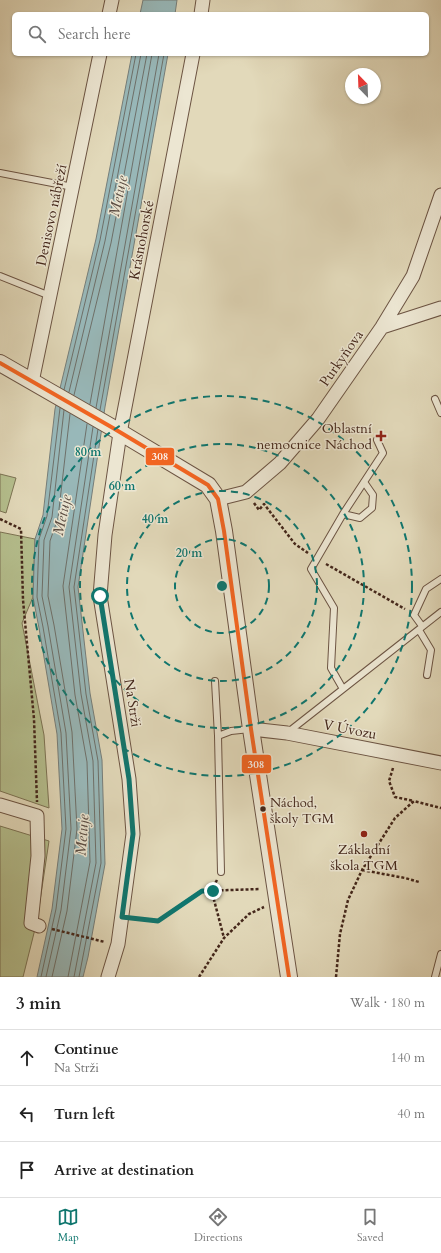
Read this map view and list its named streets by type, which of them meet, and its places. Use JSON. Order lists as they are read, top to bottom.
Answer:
{
  "streets": {
    "street": [
      "Denisovo nábřeží",
      "Krásnohorské",
      "Purkyňova",
      "Na Strži",
      "V Úvozu"
    ]
  },
  "crossings": [
    ["Krásnohorské", "Na Strži"]
  ],
  "water": ["Metuje"],
  "places": {
    "health": ["Oblastní nemocnice Náchod"],
    "other": ["Náchod, školy TGM", "Základní škola TGM"]
  },
  "lines": ["transit line 308"],
  "north": "top left",
  "page": {
    "search": "Search here",
    "heading": ["3 min", "Walk · 180 m"],
    "list": [
      ["Continue", "Na Strži", "140 m"],
      ["Turn left", "40 m"],
      "Arrive at destination"
    ],
    "nav": ["Map", "Directions", "Saved"]
  },
  "rings": [
    "80 m",
    "60 m",
    "40 m",
    "20 m"
  ]
}
